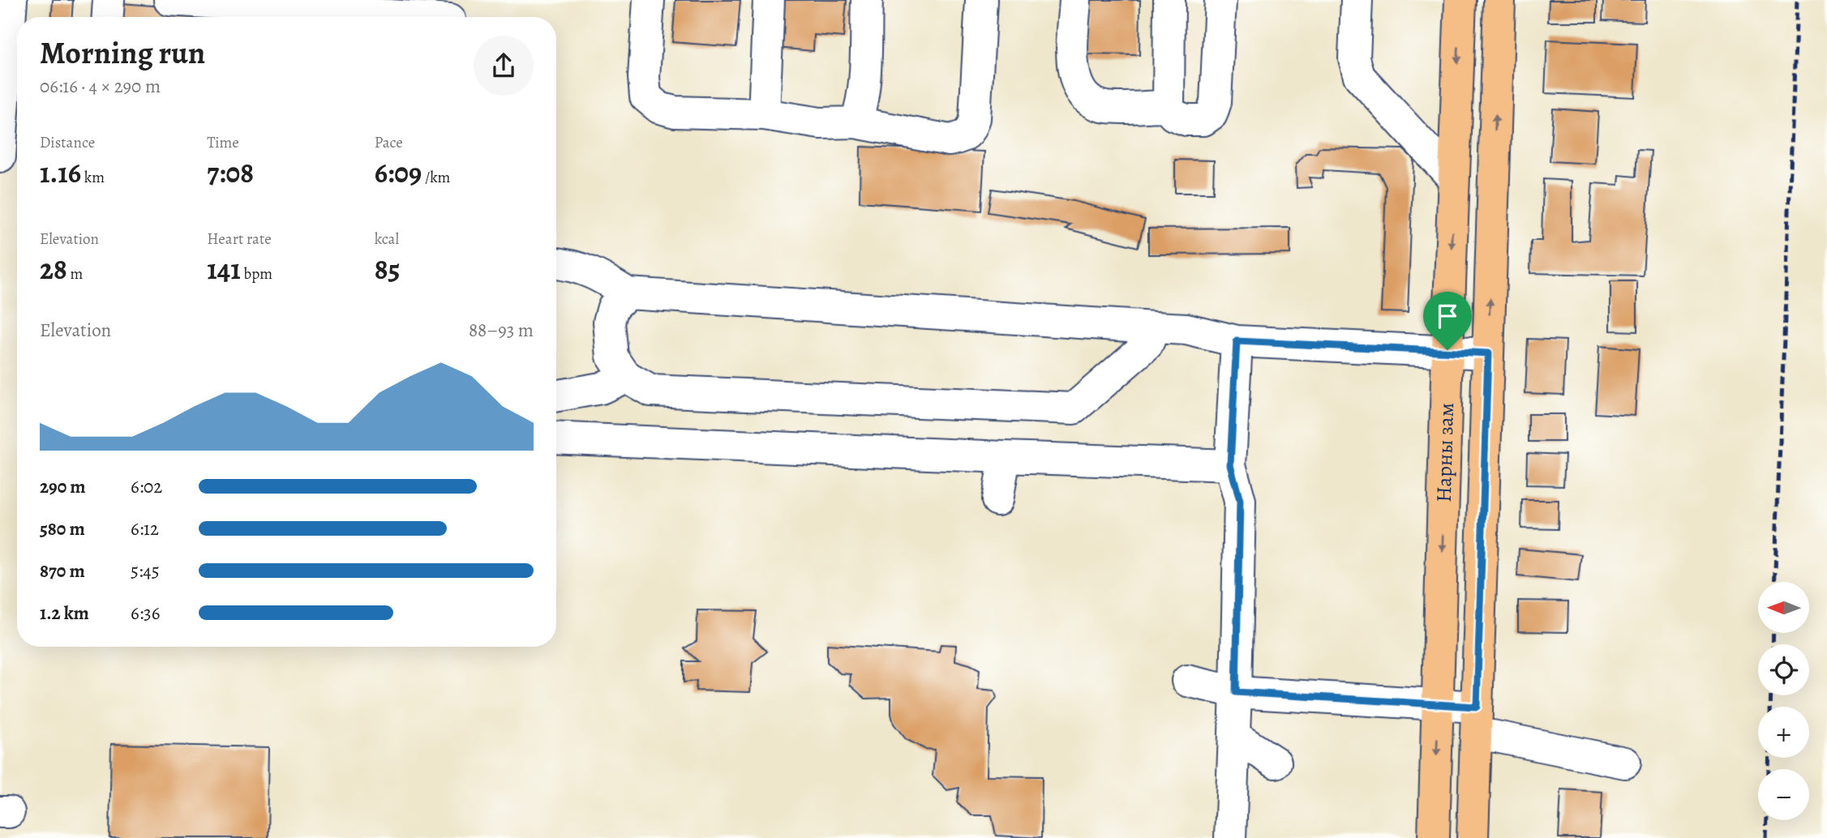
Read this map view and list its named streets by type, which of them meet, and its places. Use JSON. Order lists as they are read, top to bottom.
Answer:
{
  "streets": {
    "main road": ["Нарны зам"]
  },
  "north": "left",
  "page": {
    "heading": ["Morning run", "06:16 · 4 × 290 m"],
    "stats": [
      ["Distance", "1.16 km"],
      ["Time", "7:08"],
      ["Pace", "6:09 /km"],
      ["Elevation", "28 m"],
      ["Heart rate", "141 bpm"],
      ["kcal", "85"]
    ],
    "chart": ["Elevation", "88–93 m"],
    "list": [
      {
        "name": "290 m",
        "note": "6:02"
      },
      {
        "name": "580 m",
        "note": "6:12"
      },
      {
        "name": "870 m",
        "note": "5:45"
      },
      {
        "name": "1.2 km",
        "note": "6:36"
      }
    ],
    "map_buttons": ["+", "−"]
  }
}
